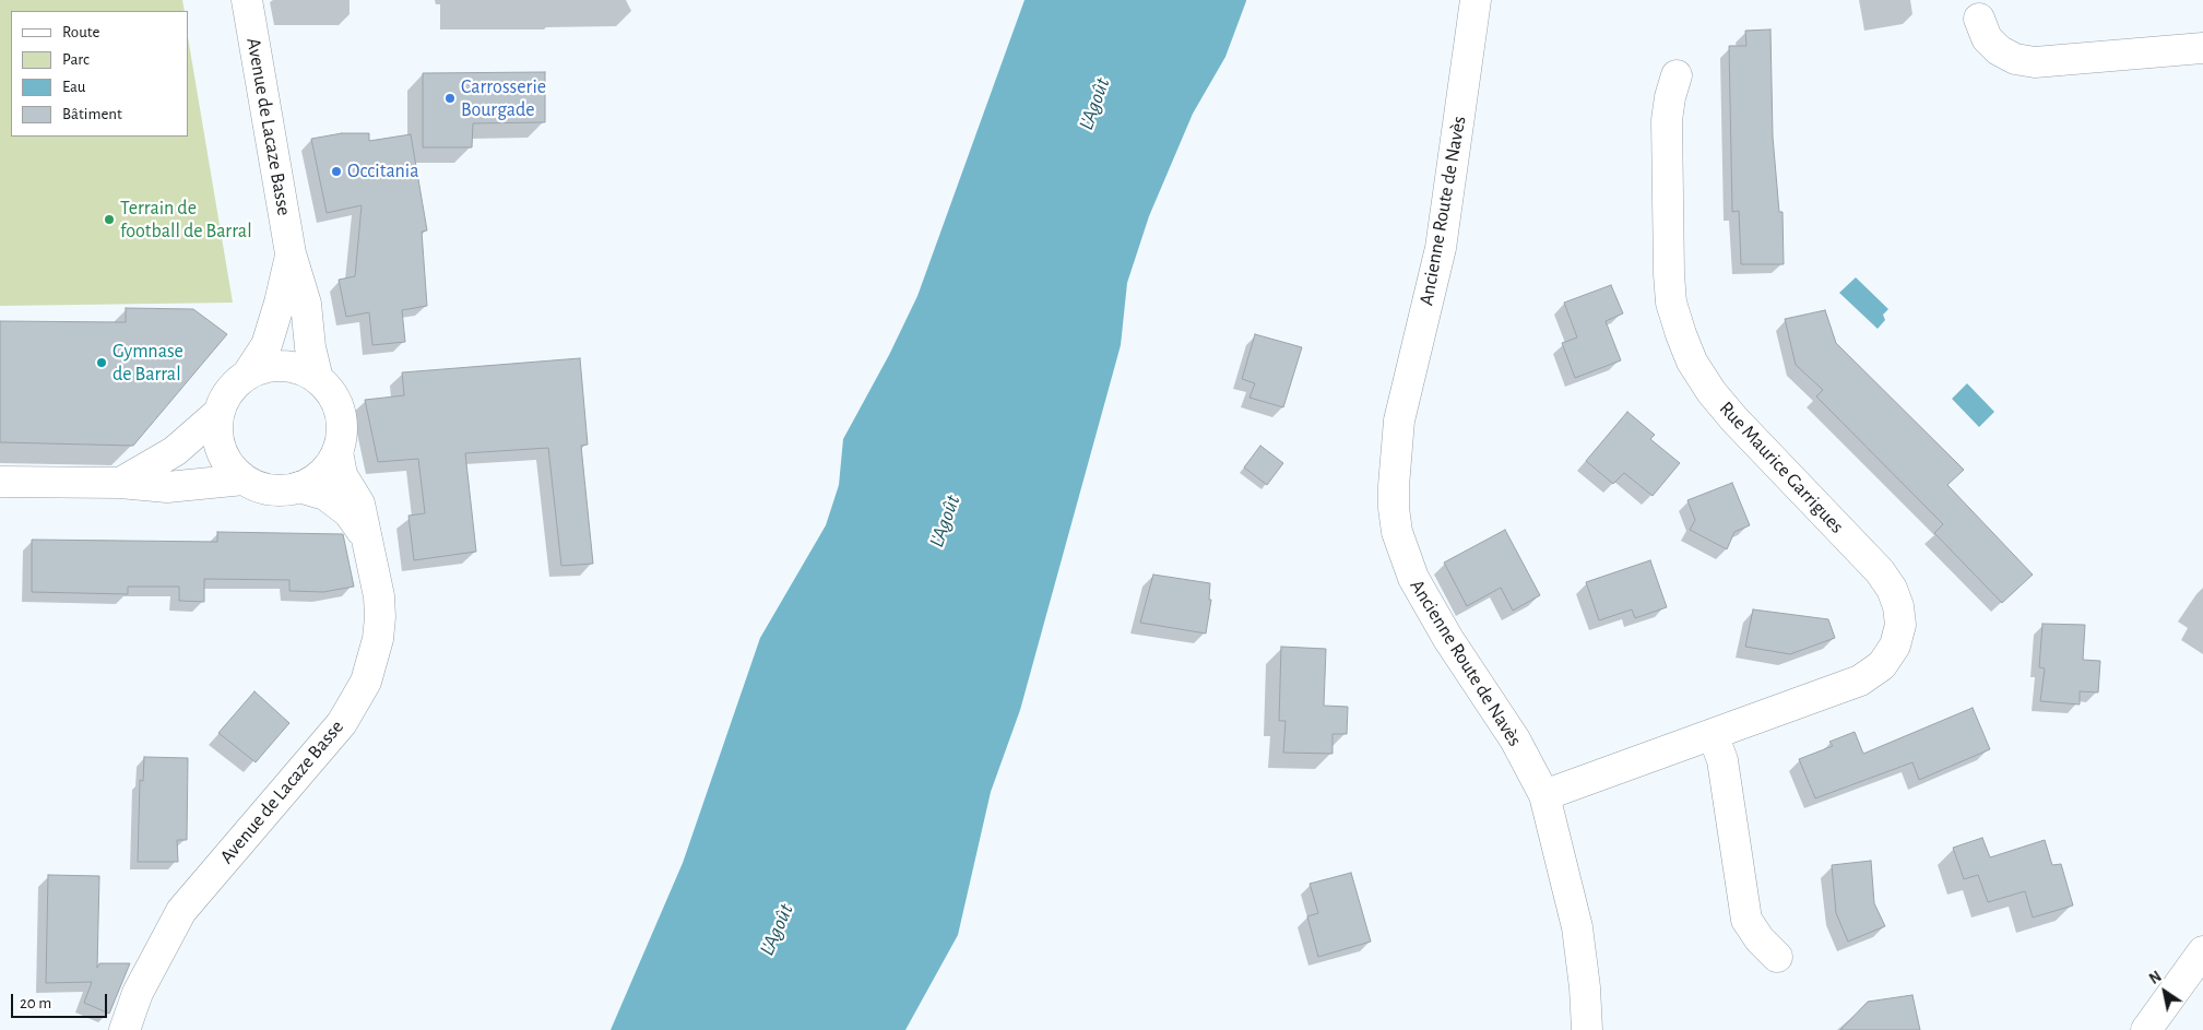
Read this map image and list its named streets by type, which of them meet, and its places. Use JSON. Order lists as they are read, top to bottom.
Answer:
{
  "streets": {
    "street": ["Avenue de Lacaze Basse", "Ancienne Route de Navès", "Rue Maurice Garrigues"]
  },
  "crossings": [
    ["Ancienne Route de Navès", "Rue Maurice Garrigues"]
  ],
  "water": ["L'Agoût"],
  "places": [
    "Carrosserie Bourgade",
    "Occitania",
    "Terrain de football de Barral",
    "Gymnase de Barral"
  ],
  "legend": [
    "Route",
    "Parc",
    "Eau",
    "Bâtiment"
  ],
  "scale_bar": "20 m",
  "north": "top left"
}
